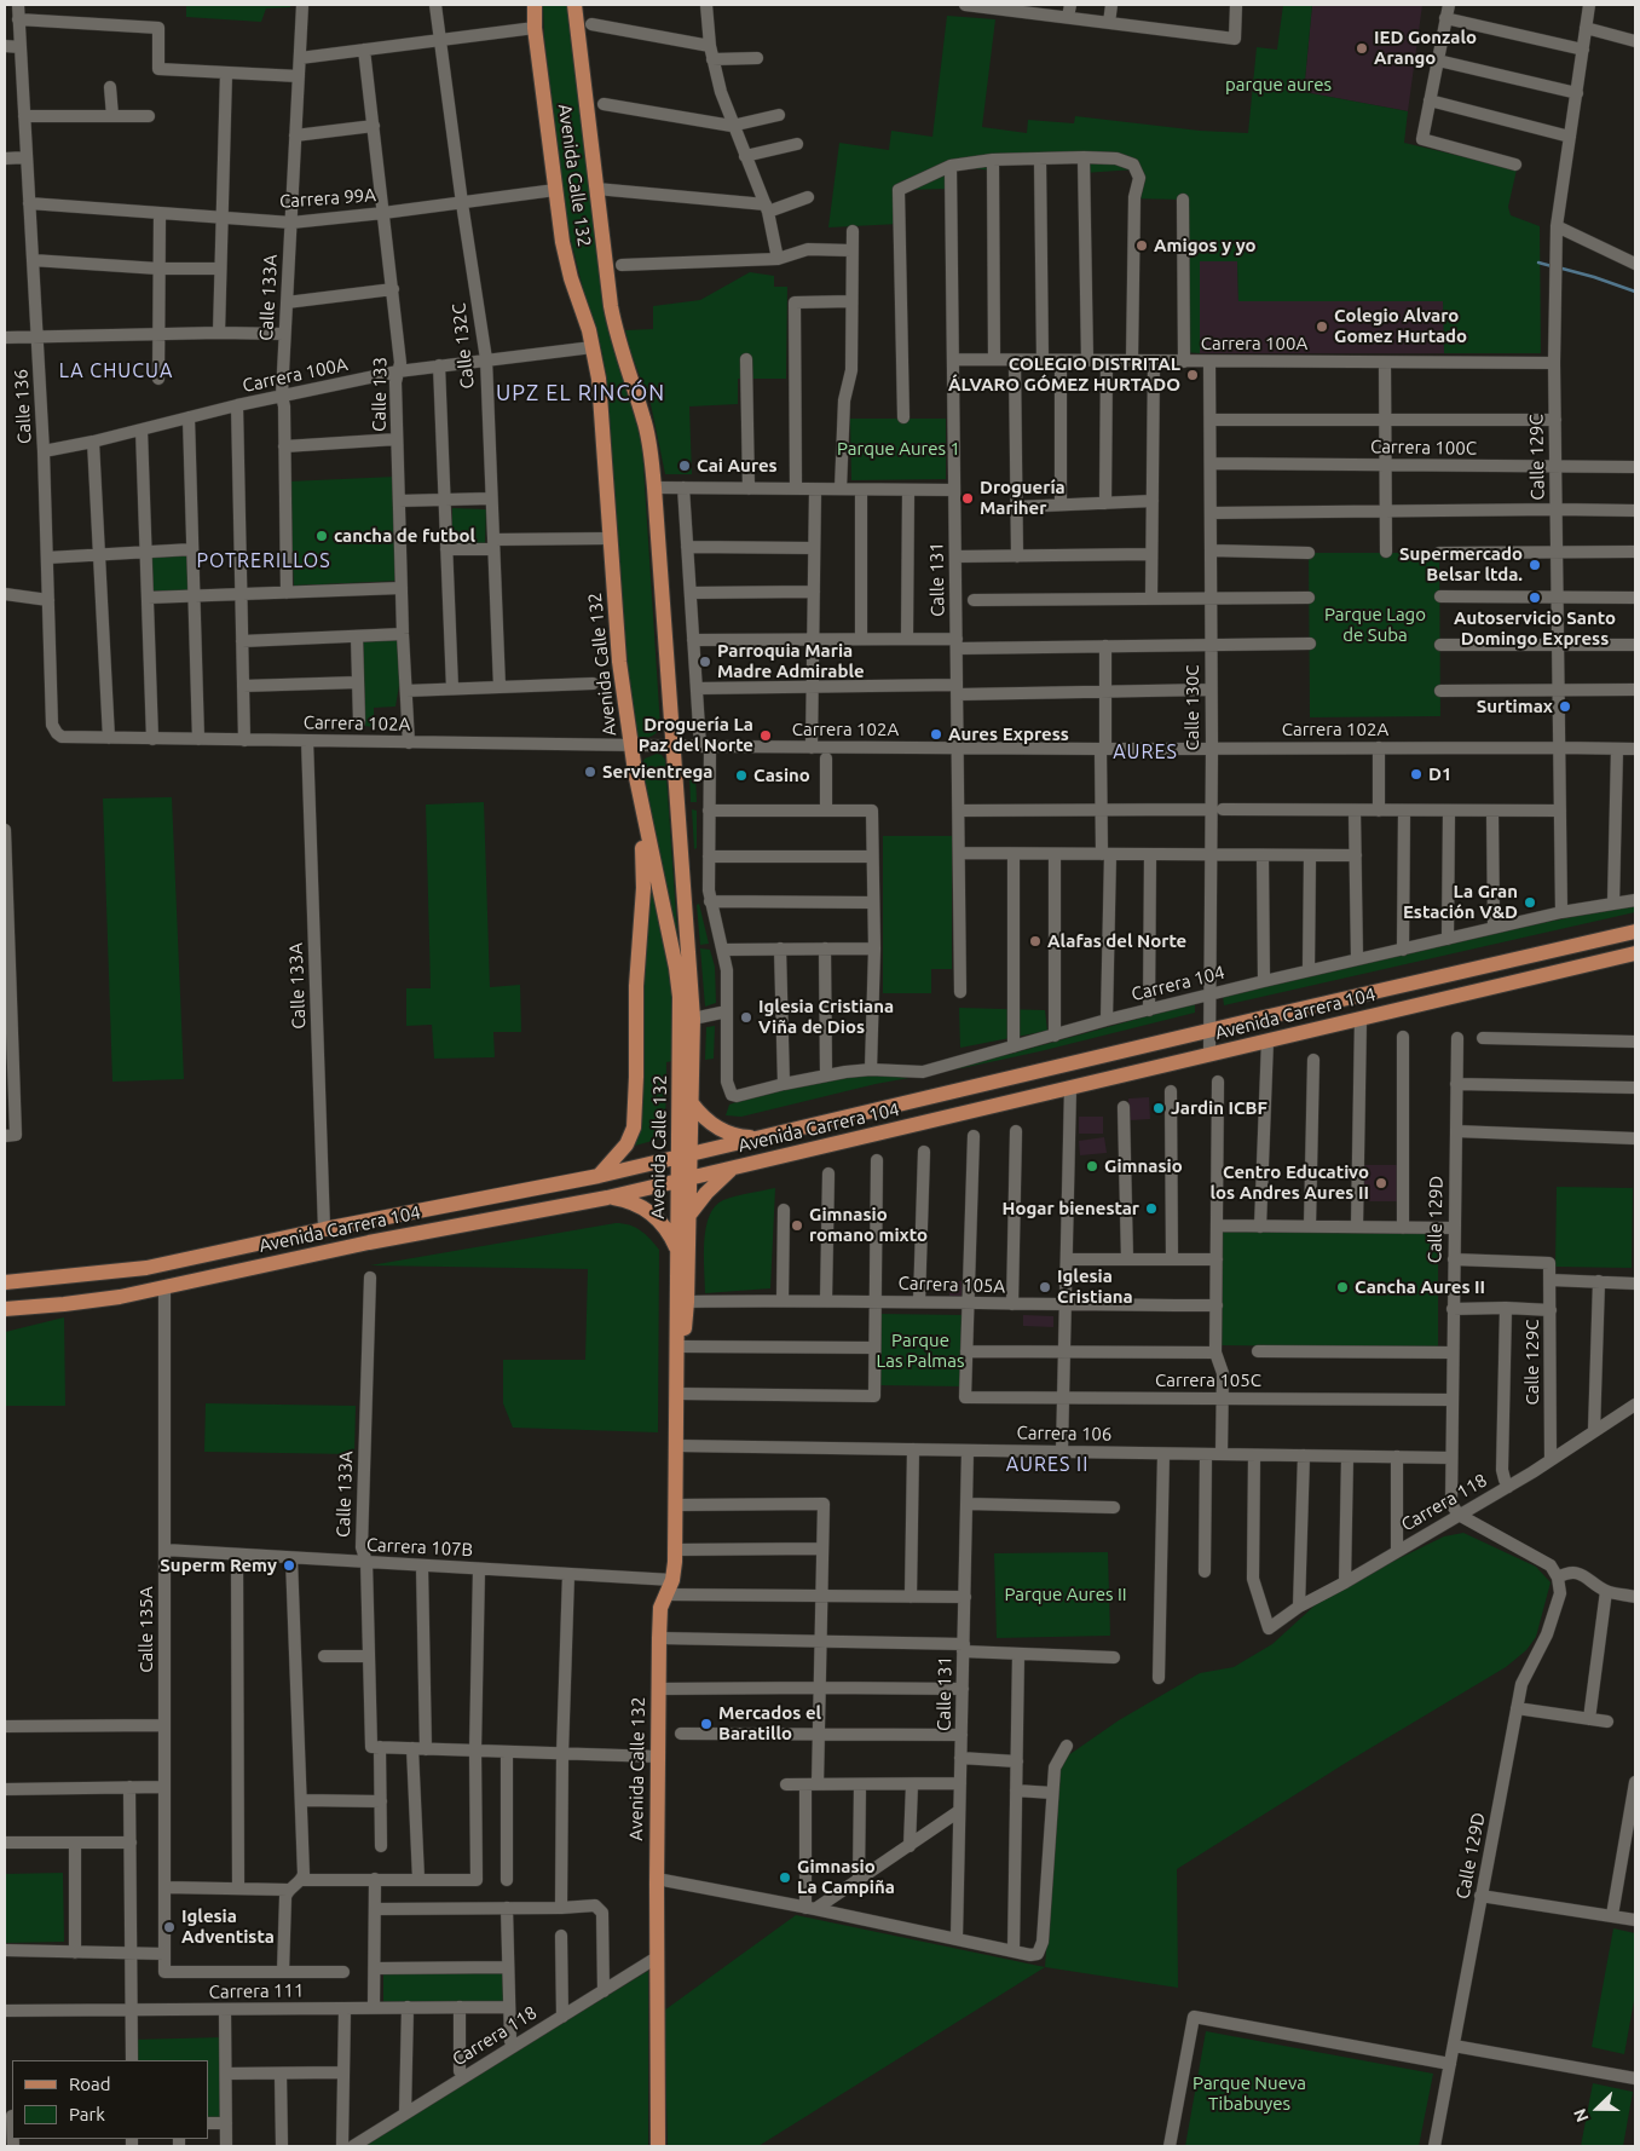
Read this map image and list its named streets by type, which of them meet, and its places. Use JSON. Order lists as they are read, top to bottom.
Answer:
{
  "streets": {
    "main road": ["Avenida Calle 132", "Avenida Carrera 104"],
    "street": [
      "Carrera 99A",
      "Calle 133A",
      "Carrera 100A",
      "Calle 132C",
      "Calle 133",
      "Calle 136",
      "Carrera 100C",
      "Calle 129C",
      "Calle 131",
      "Calle 130C",
      "Carrera 102A",
      "Carrera 104",
      "Calle 129D",
      "Carrera 105A",
      "Carrera 105C",
      "Carrera 106",
      "Carrera 118",
      "Carrera 107B",
      "Calle 135A",
      "Carrera 111"
    ]
  },
  "crossings": [
    ["Avenida Calle 132", "Carrera 99A"],
    ["Avenida Calle 132", "Carrera 100A"],
    ["Avenida Calle 132", "Carrera 102A"],
    ["Avenida Calle 132", "Avenida Carrera 104"],
    ["Avenida Calle 132", "Carrera 105A"],
    ["Avenida Calle 132", "Carrera 106"],
    ["Avenida Calle 132", "Carrera 118"],
    ["Avenida Calle 132", "Carrera 107B"],
    ["Carrera 99A", "Calle 133A"],
    ["Carrera 99A", "Calle 132C"],
    ["Carrera 99A", "Calle 133"],
    ["Carrera 99A", "Calle 136"],
    ["Calle 133A", "Carrera 100A"],
    ["Calle 133A", "Carrera 102A"],
    ["Calle 133A", "Avenida Carrera 104"],
    ["Calle 133A", "Carrera 107B"],
    ["Carrera 100A", "Calle 132C"],
    ["Carrera 100A", "Calle 133"],
    ["Carrera 100A", "Calle 136"],
    ["Carrera 100A", "Calle 129C"],
    ["Carrera 100A", "Calle 131"],
    ["Carrera 100A", "Calle 130C"],
    ["Calle 133", "Carrera 102A"],
    ["Calle 136", "Carrera 102A"],
    ["Carrera 100C", "Calle 129C"],
    ["Carrera 100C", "Calle 130C"],
    ["Calle 129C", "Carrera 102A"],
    ["Calle 129C", "Carrera 104"],
    ["Calle 129C", "Calle 129D"],
    ["Calle 129C", "Carrera 118"],
    ["Calle 131", "Carrera 102A"],
    ["Calle 131", "Carrera 106"],
    ["Calle 131", "Carrera 107B"],
    ["Calle 130C", "Carrera 102A"],
    ["Calle 130C", "Carrera 104"],
    ["Calle 130C", "Avenida Carrera 104"],
    ["Avenida Carrera 104", "Calle 135A"],
    ["Calle 129D", "Carrera 105C"],
    ["Calle 129D", "Carrera 106"],
    ["Calle 129D", "Carrera 118"],
    ["Carrera 106", "Carrera 118"],
    ["Carrera 107B", "Calle 135A"]
  ],
  "districts": [
    "LA CHUCUA",
    "UPZ EL RINCÓN",
    "POTRERILLOS",
    "AURES",
    "AURES II"
  ],
  "parks": [
    "parque aures",
    "Parque Aures 1",
    "Parque Lago de Suba",
    "Parque Las Palmas",
    "Parque Aures II",
    "Parque Nueva Tibabuyes"
  ],
  "places": [
    "IED Gonzalo Arango",
    "Amigos y yo",
    "Colegio Alvaro Gomez Hurtado",
    "COLEGIO DISTRITAL ÁLVARO GÓMEZ HURTADO",
    "Cai Aures",
    "Droguería Mariher",
    "cancha de futbol",
    "Supermercado Belsar ltda.",
    "Autoservicio Santo Domingo Express",
    "Parroquia Maria Madre Admirable",
    "Surtimax",
    "Aures Express",
    "Droguería La Paz del Norte",
    "Servientrega",
    "D1",
    "Casino",
    "La Gran Estación V&D",
    "Alafas del Norte",
    "Iglesia Cristiana Viña de Dios",
    "Jardin ICBF",
    "Gimnasio",
    "Centro Educativo los Andres Aures II",
    "Hogar bienestar",
    "Gimnasio romano mixto",
    "Iglesia Cristiana",
    "Cancha Aures II",
    "Superm Remy",
    "Mercados el Baratillo",
    "Gimnasio La Campiña",
    "Iglesia Adventista"
  ],
  "legend": ["Road", "Park"],
  "north": "left"
}
